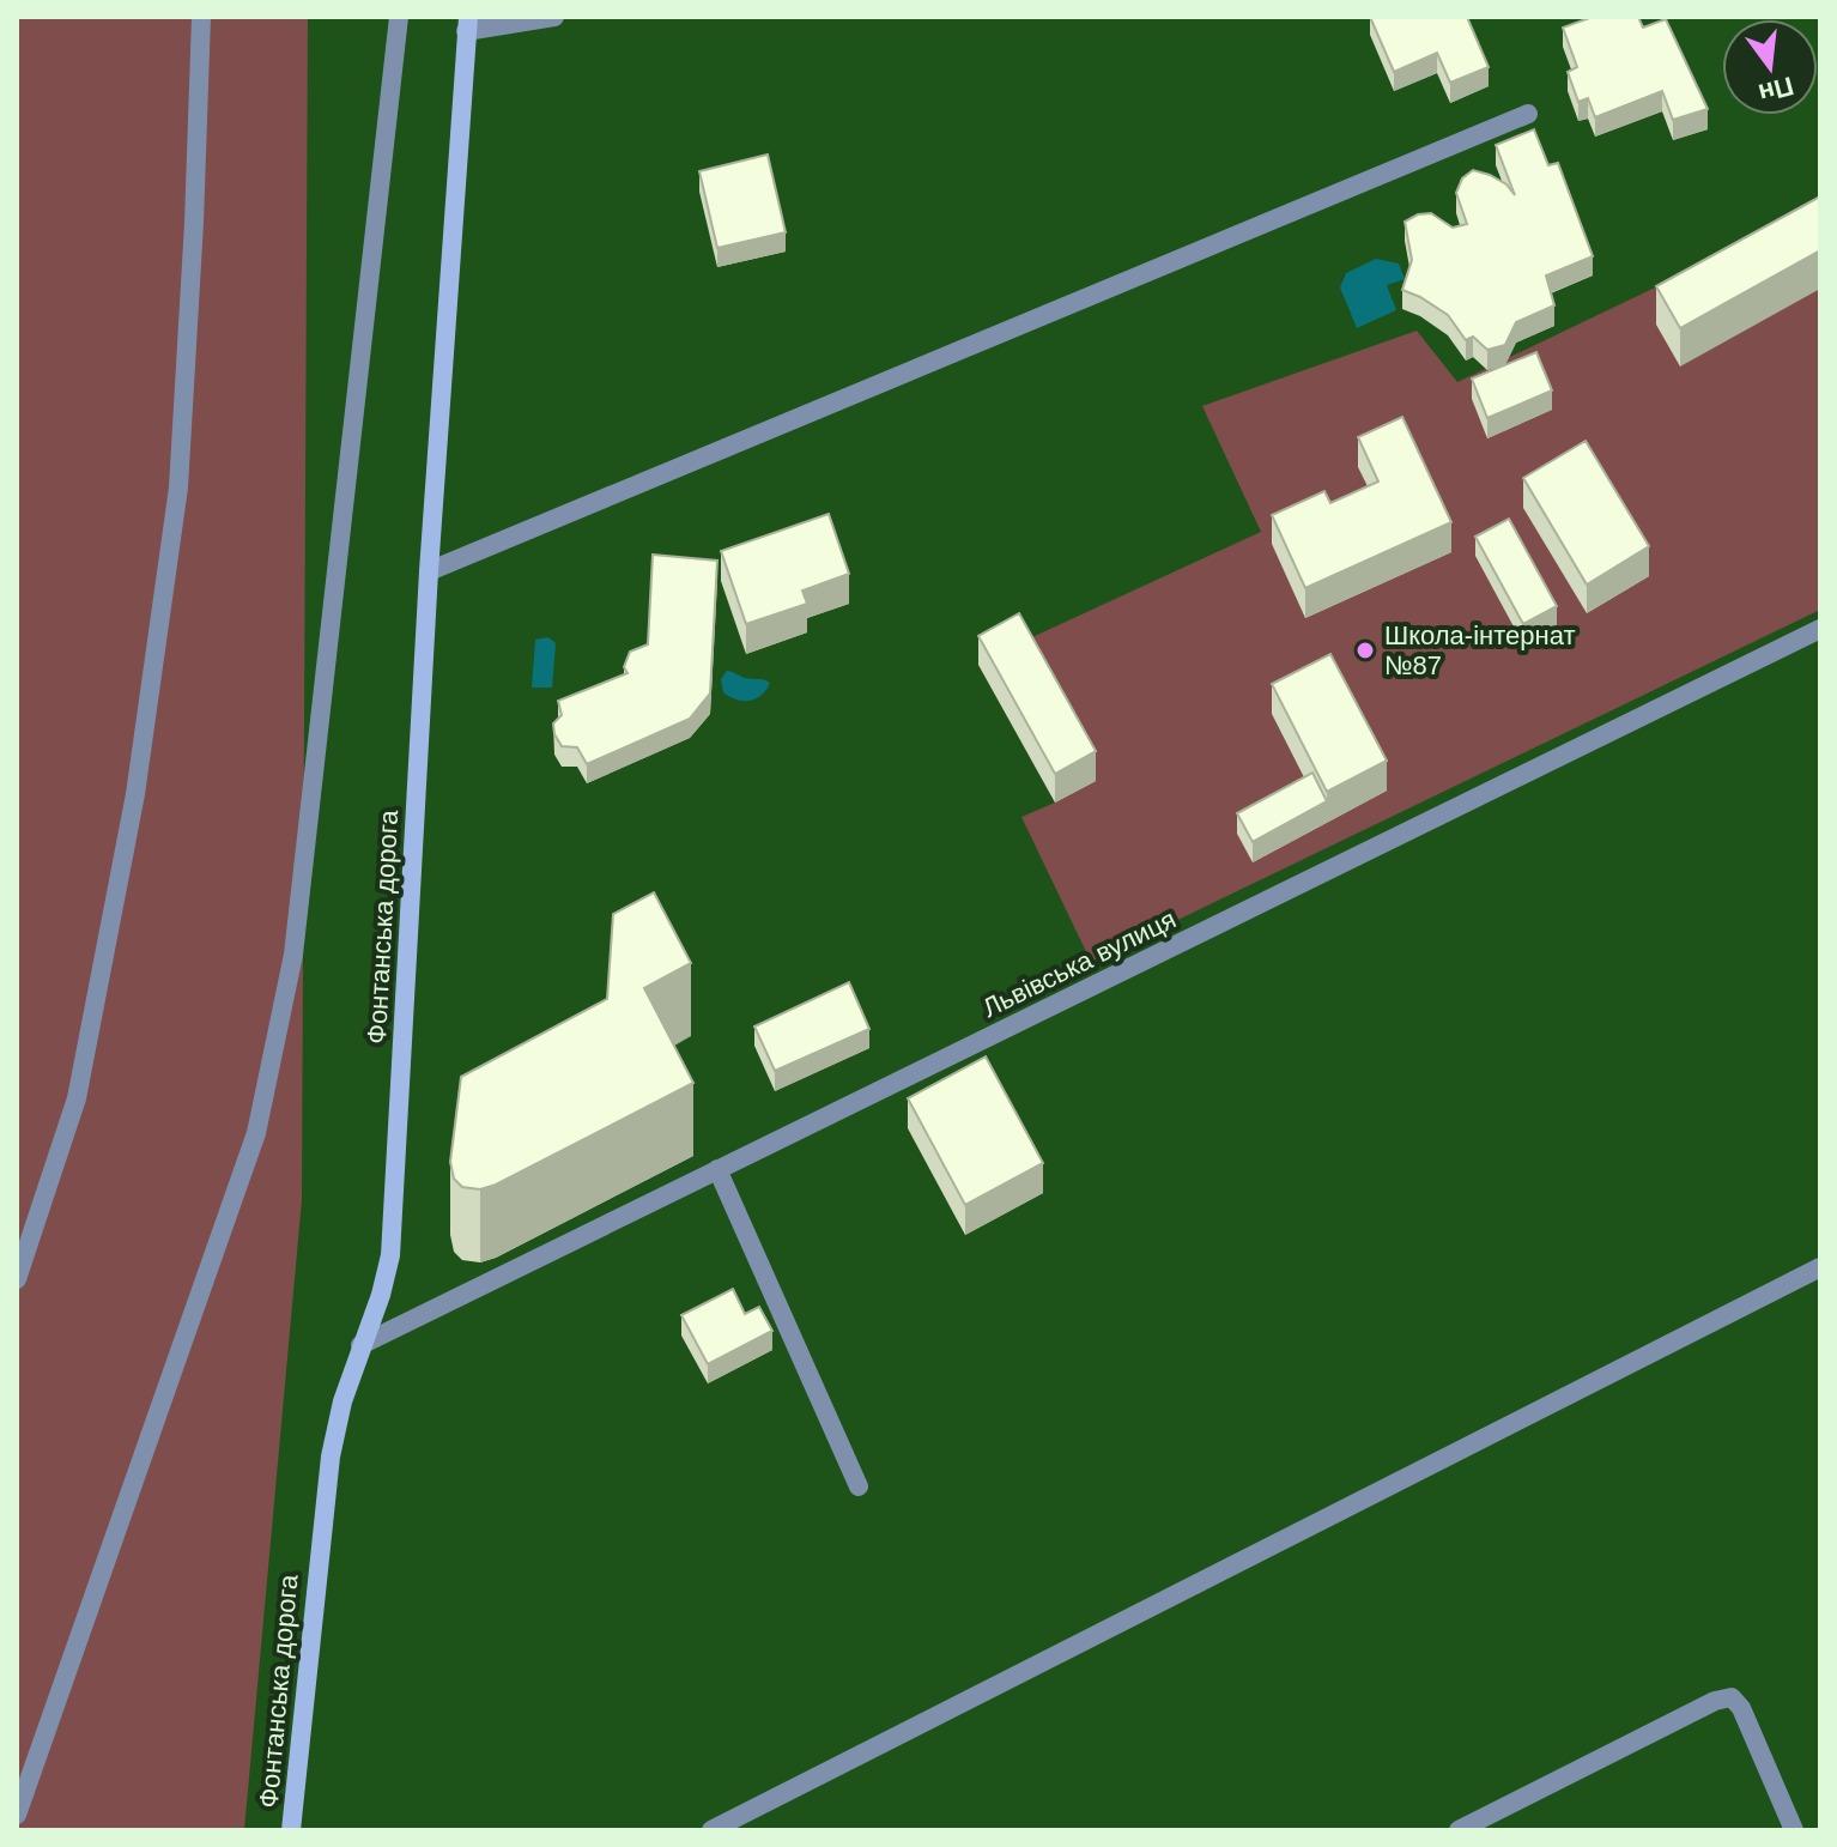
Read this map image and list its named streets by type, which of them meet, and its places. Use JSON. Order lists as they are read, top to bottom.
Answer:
{
  "streets": {
    "main road": ["Фонтанська дорога"],
    "street": ["Львівська вулиця"]
  },
  "crossings": [
    ["Фонтанська дорога", "Львівська вулиця"]
  ],
  "places": ["Школа-інтернат №87"],
  "north": "bottom"
}
